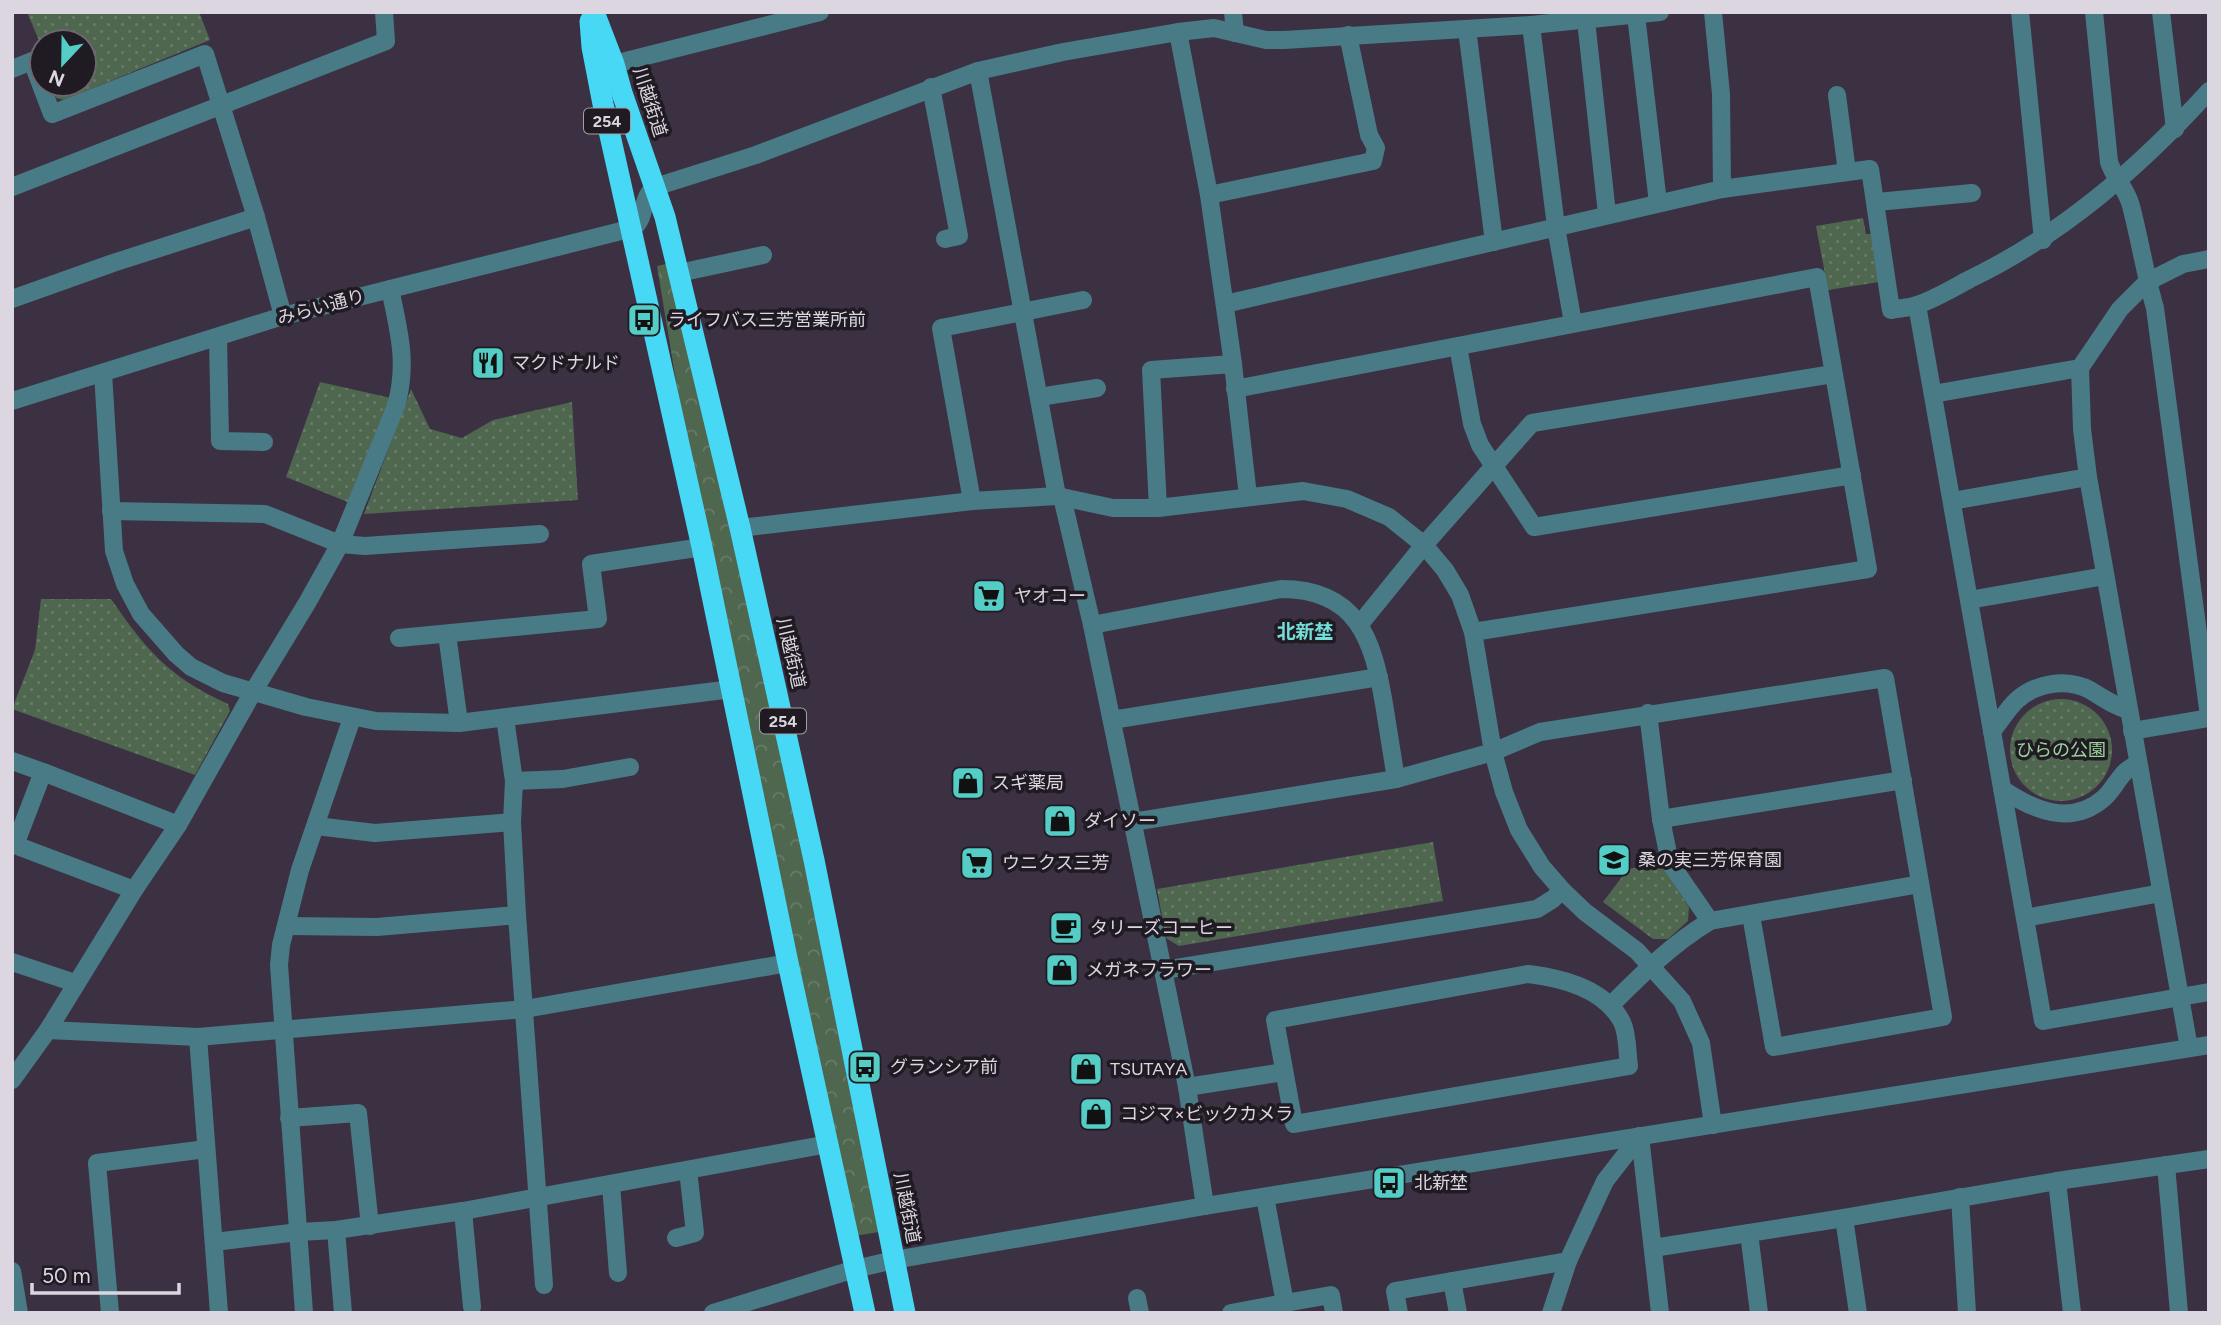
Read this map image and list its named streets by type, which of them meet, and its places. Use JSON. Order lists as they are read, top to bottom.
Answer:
{
  "streets": {
    "highway": ["川越街道", "254"],
    "street": ["みらい通り"]
  },
  "crossings": [
    ["254", "みらい通り"]
  ],
  "districts": ["北新埜"],
  "parks": ["ひらの公園"],
  "places": {
    "bus stop": ["ライフバス三芳営業所前", "グランシア前", "北新埜"],
    "restaurant": ["マクドナルド"],
    "supermarket": ["ヤオコー", "ウニクス三芳"],
    "shop": [
      "スギ薬局",
      "ダイソー",
      "メガネフラワー",
      "TSUTAYA",
      "コジマ×ビックカメラ"
    ],
    "school or university": ["桑の実三芳保育園"],
    "cafe": ["タリーズコーヒー"]
  },
  "scale_bar": "50 m",
  "north": "bottom"
}
